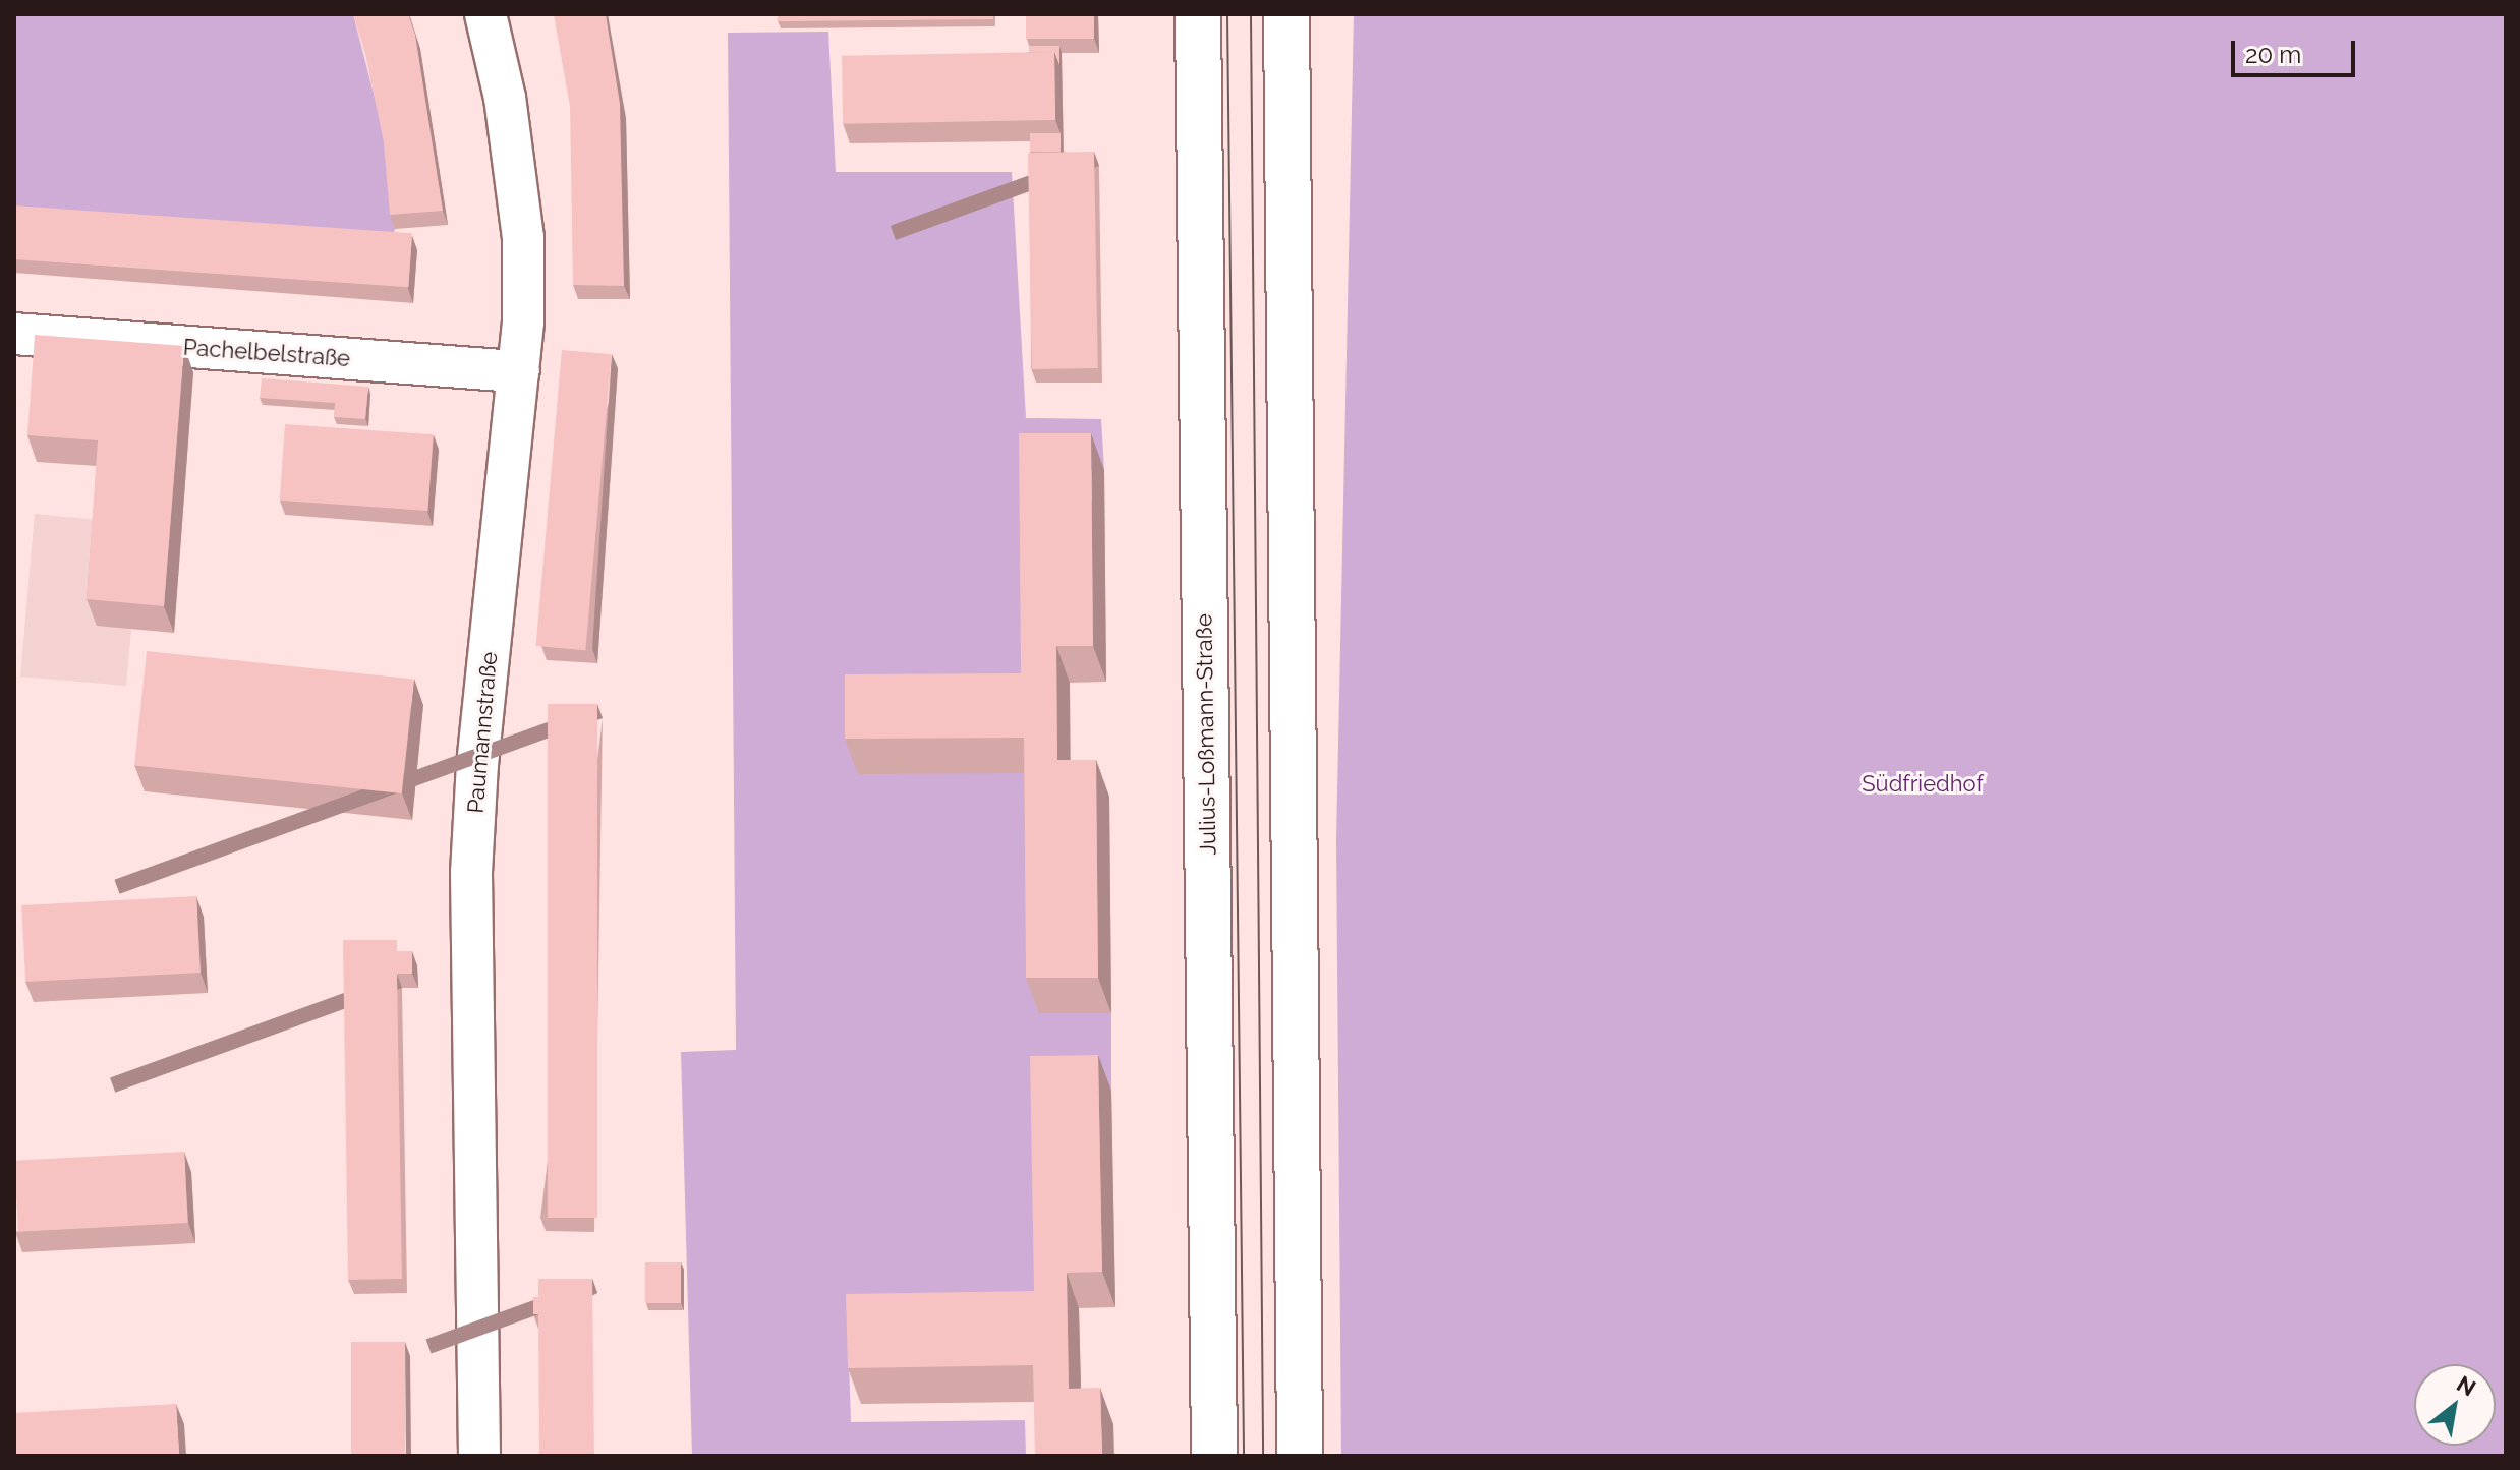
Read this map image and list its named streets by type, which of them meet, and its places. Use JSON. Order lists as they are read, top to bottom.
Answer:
{
  "streets": {
    "main road": ["Julius-Loßmann-Straße"],
    "street": ["Pachelbelstraße", "Paumannstraße"]
  },
  "crossings": [
    ["Pachelbelstraße", "Paumannstraße"]
  ],
  "parks": ["Südfriedhof"],
  "scale_bar": "20 m",
  "north": "top right"
}
